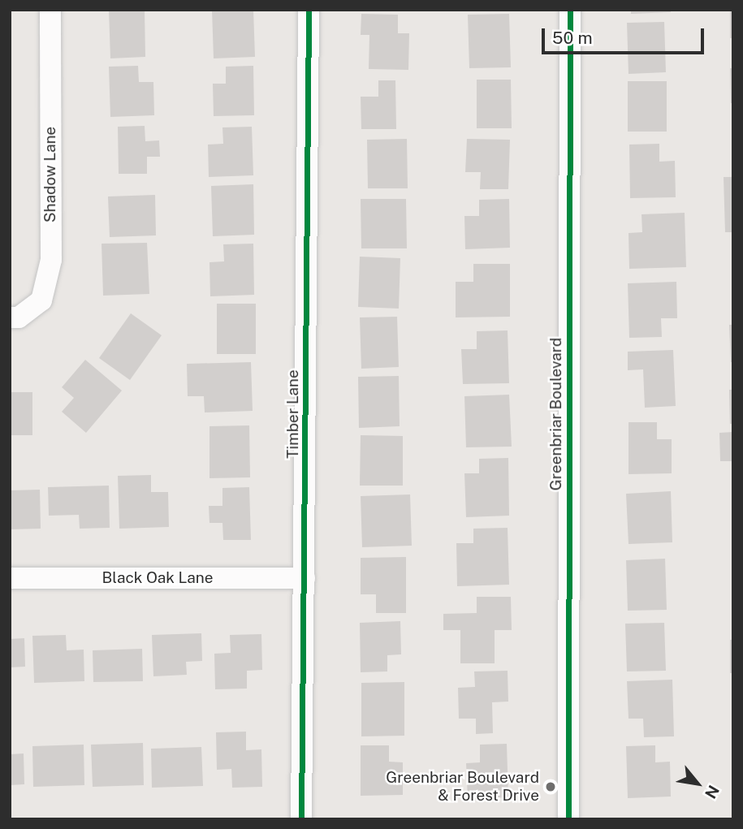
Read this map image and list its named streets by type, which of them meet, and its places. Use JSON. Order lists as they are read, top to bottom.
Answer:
{
  "streets": {
    "street": [
      "Shadow Lane",
      "Timber Lane",
      "Greenbriar Boulevard",
      "Black Oak Lane"
    ]
  },
  "crossings": [
    ["Timber Lane", "Black Oak Lane"]
  ],
  "places": ["Greenbriar Boulevard & Forest Drive"],
  "scale_bar": "50 m",
  "north": "bottom right"
}
